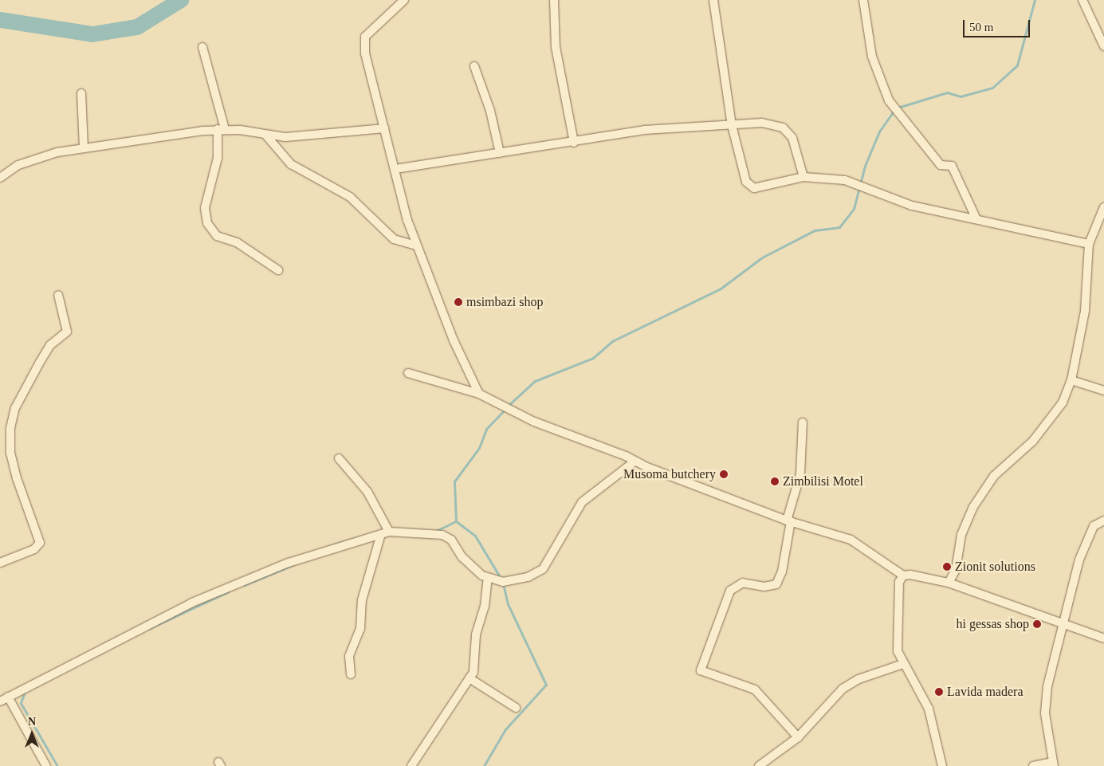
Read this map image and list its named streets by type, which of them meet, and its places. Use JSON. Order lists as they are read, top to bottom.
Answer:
{
  "places": [
    "msimbazi shop",
    "Musoma butchery",
    "Zimbilisi Motel",
    "Zionit solutions",
    "hi gessas shop",
    "Lavida madera"
  ],
  "scale_bar": "50 m",
  "north": "top"
}
